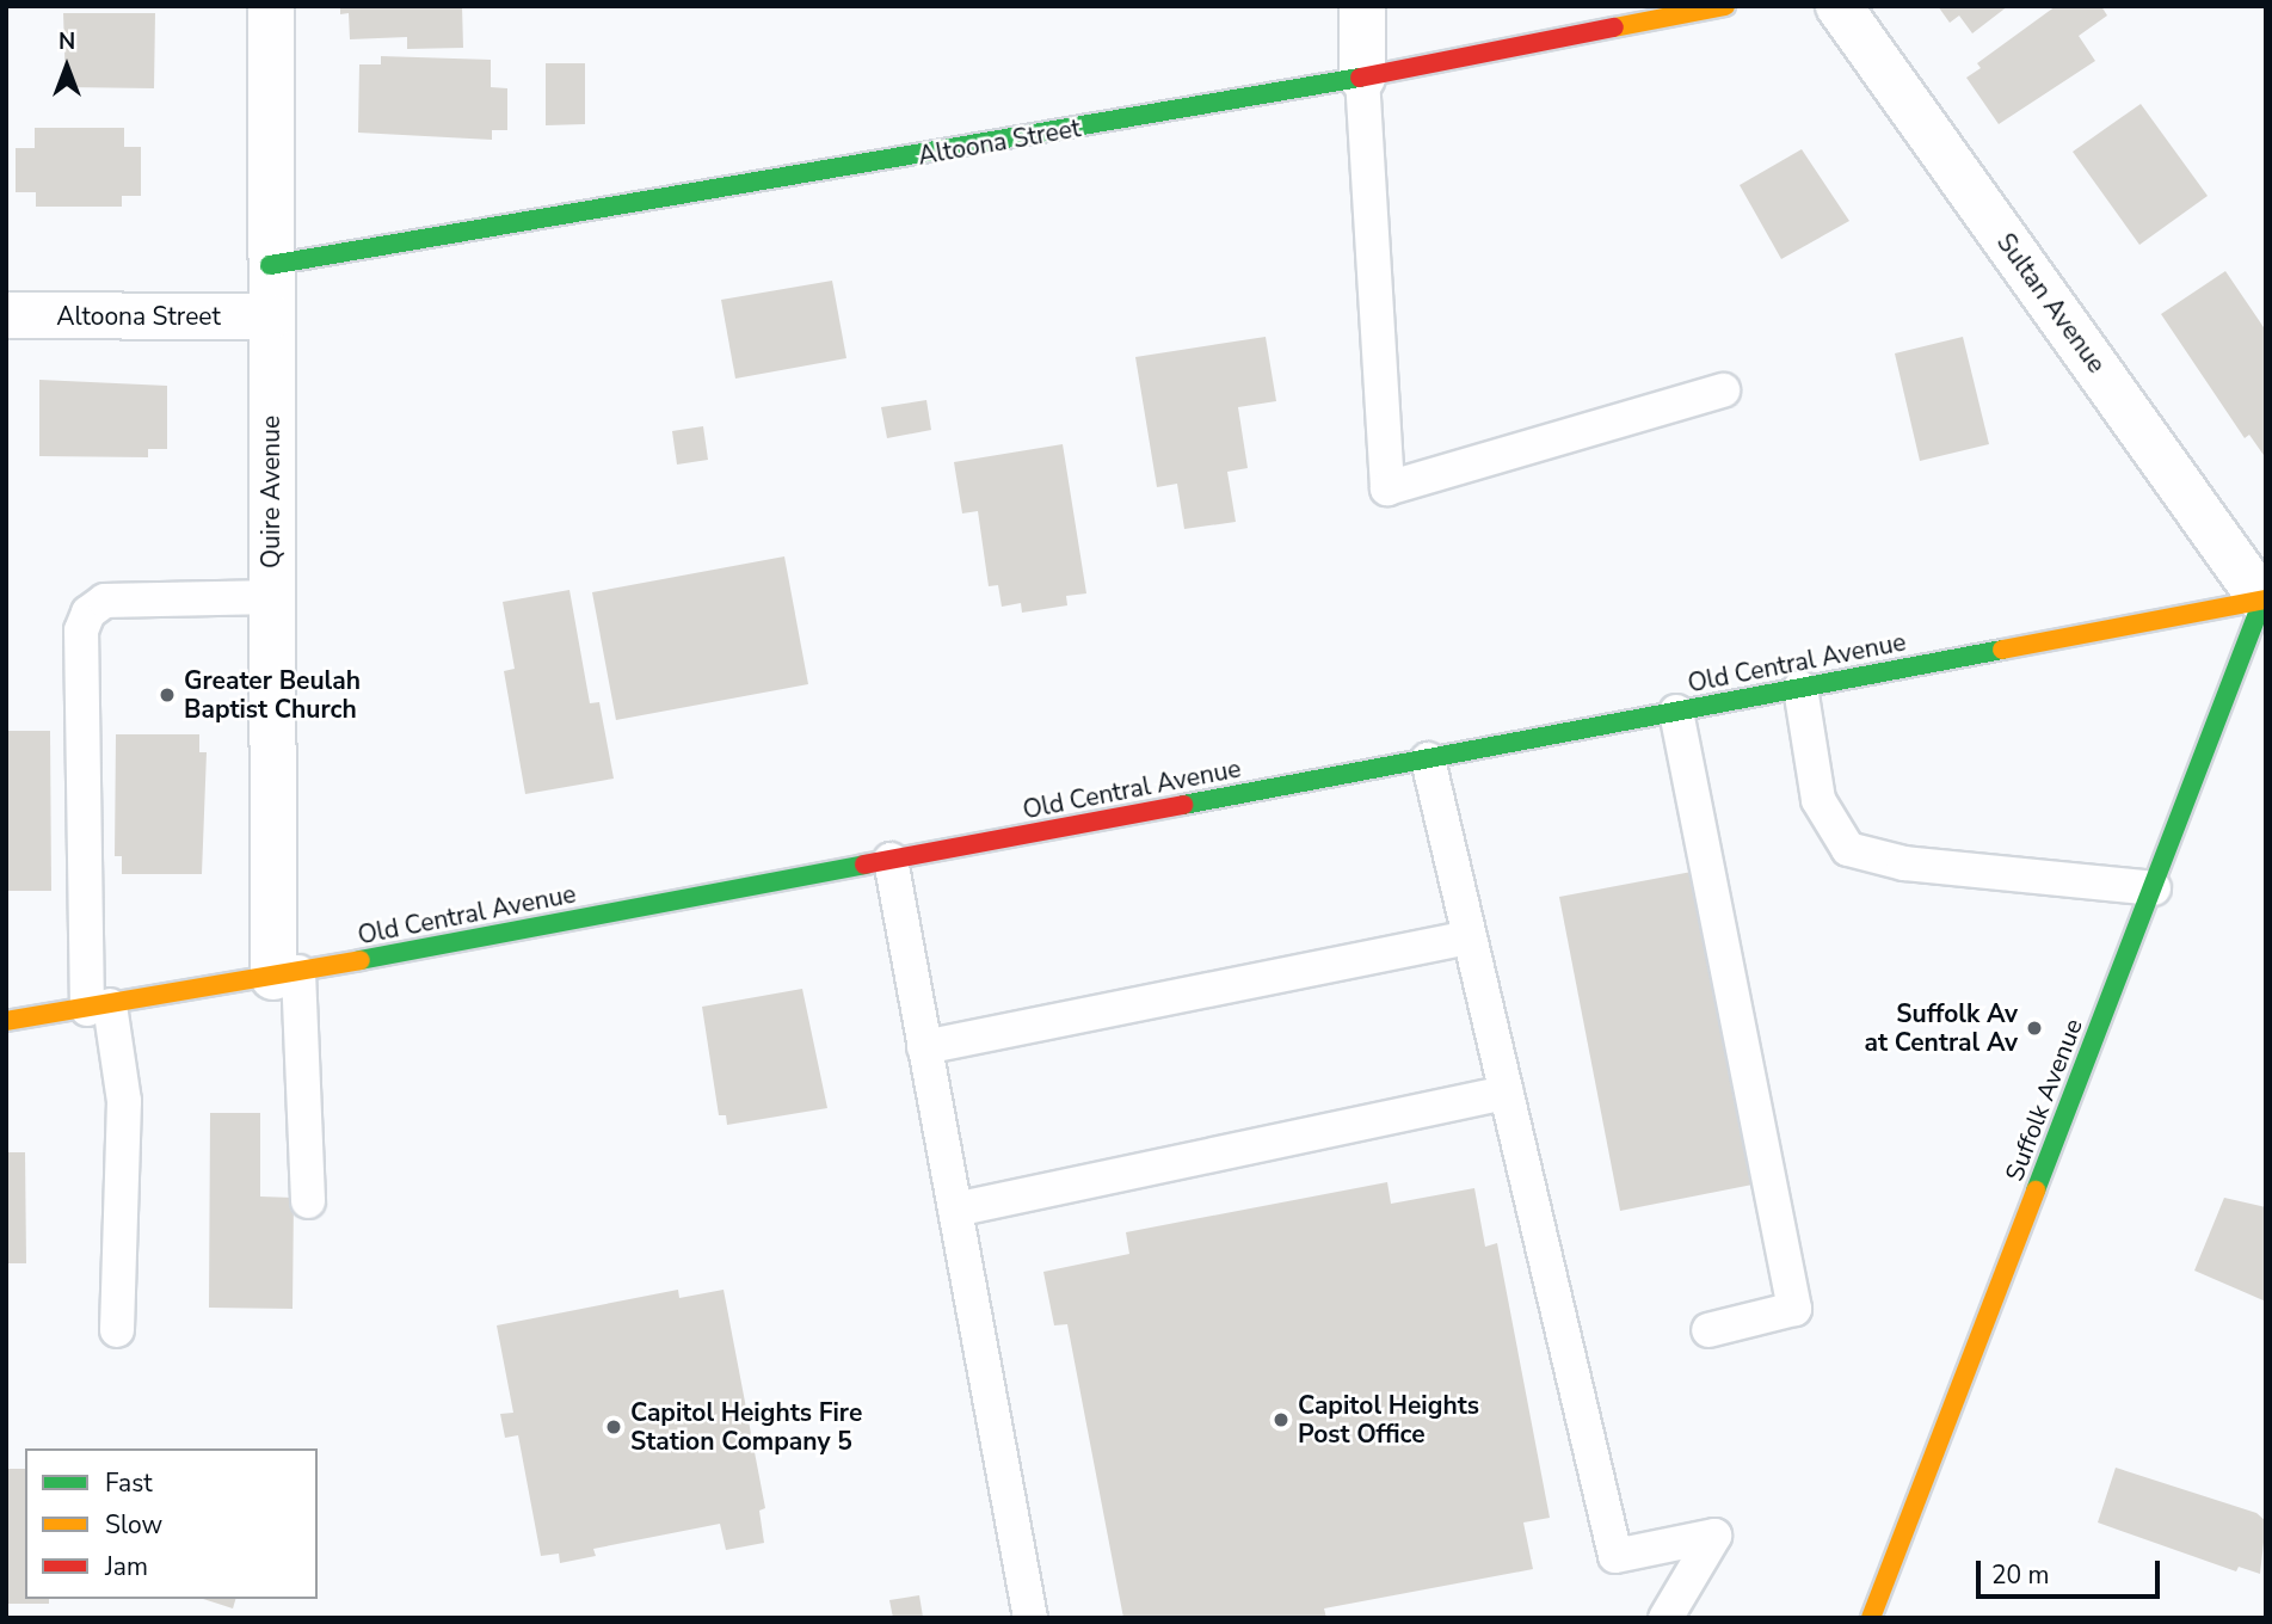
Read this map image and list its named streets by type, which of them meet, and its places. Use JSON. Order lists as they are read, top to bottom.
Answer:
{
  "streets": {
    "street": [
      "Altoona Street",
      "Sultan Avenue",
      "Quire Avenue",
      "Old Central Avenue",
      "Suffolk Avenue"
    ]
  },
  "crossings": [
    ["Altoona Street", "Quire Avenue"],
    ["Sultan Avenue", "Old Central Avenue"],
    ["Sultan Avenue", "Suffolk Avenue"],
    ["Quire Avenue", "Old Central Avenue"],
    ["Old Central Avenue", "Suffolk Avenue"]
  ],
  "places": [
    "Greater Beulah Baptist Church",
    "Suffolk Av at Central Av",
    "Capitol Heights Post Office",
    "Capitol Heights Fire Station Company 5"
  ],
  "legend": ["Fast", "Slow", "Jam"],
  "scale_bar": "20 m",
  "north": "top"
}
